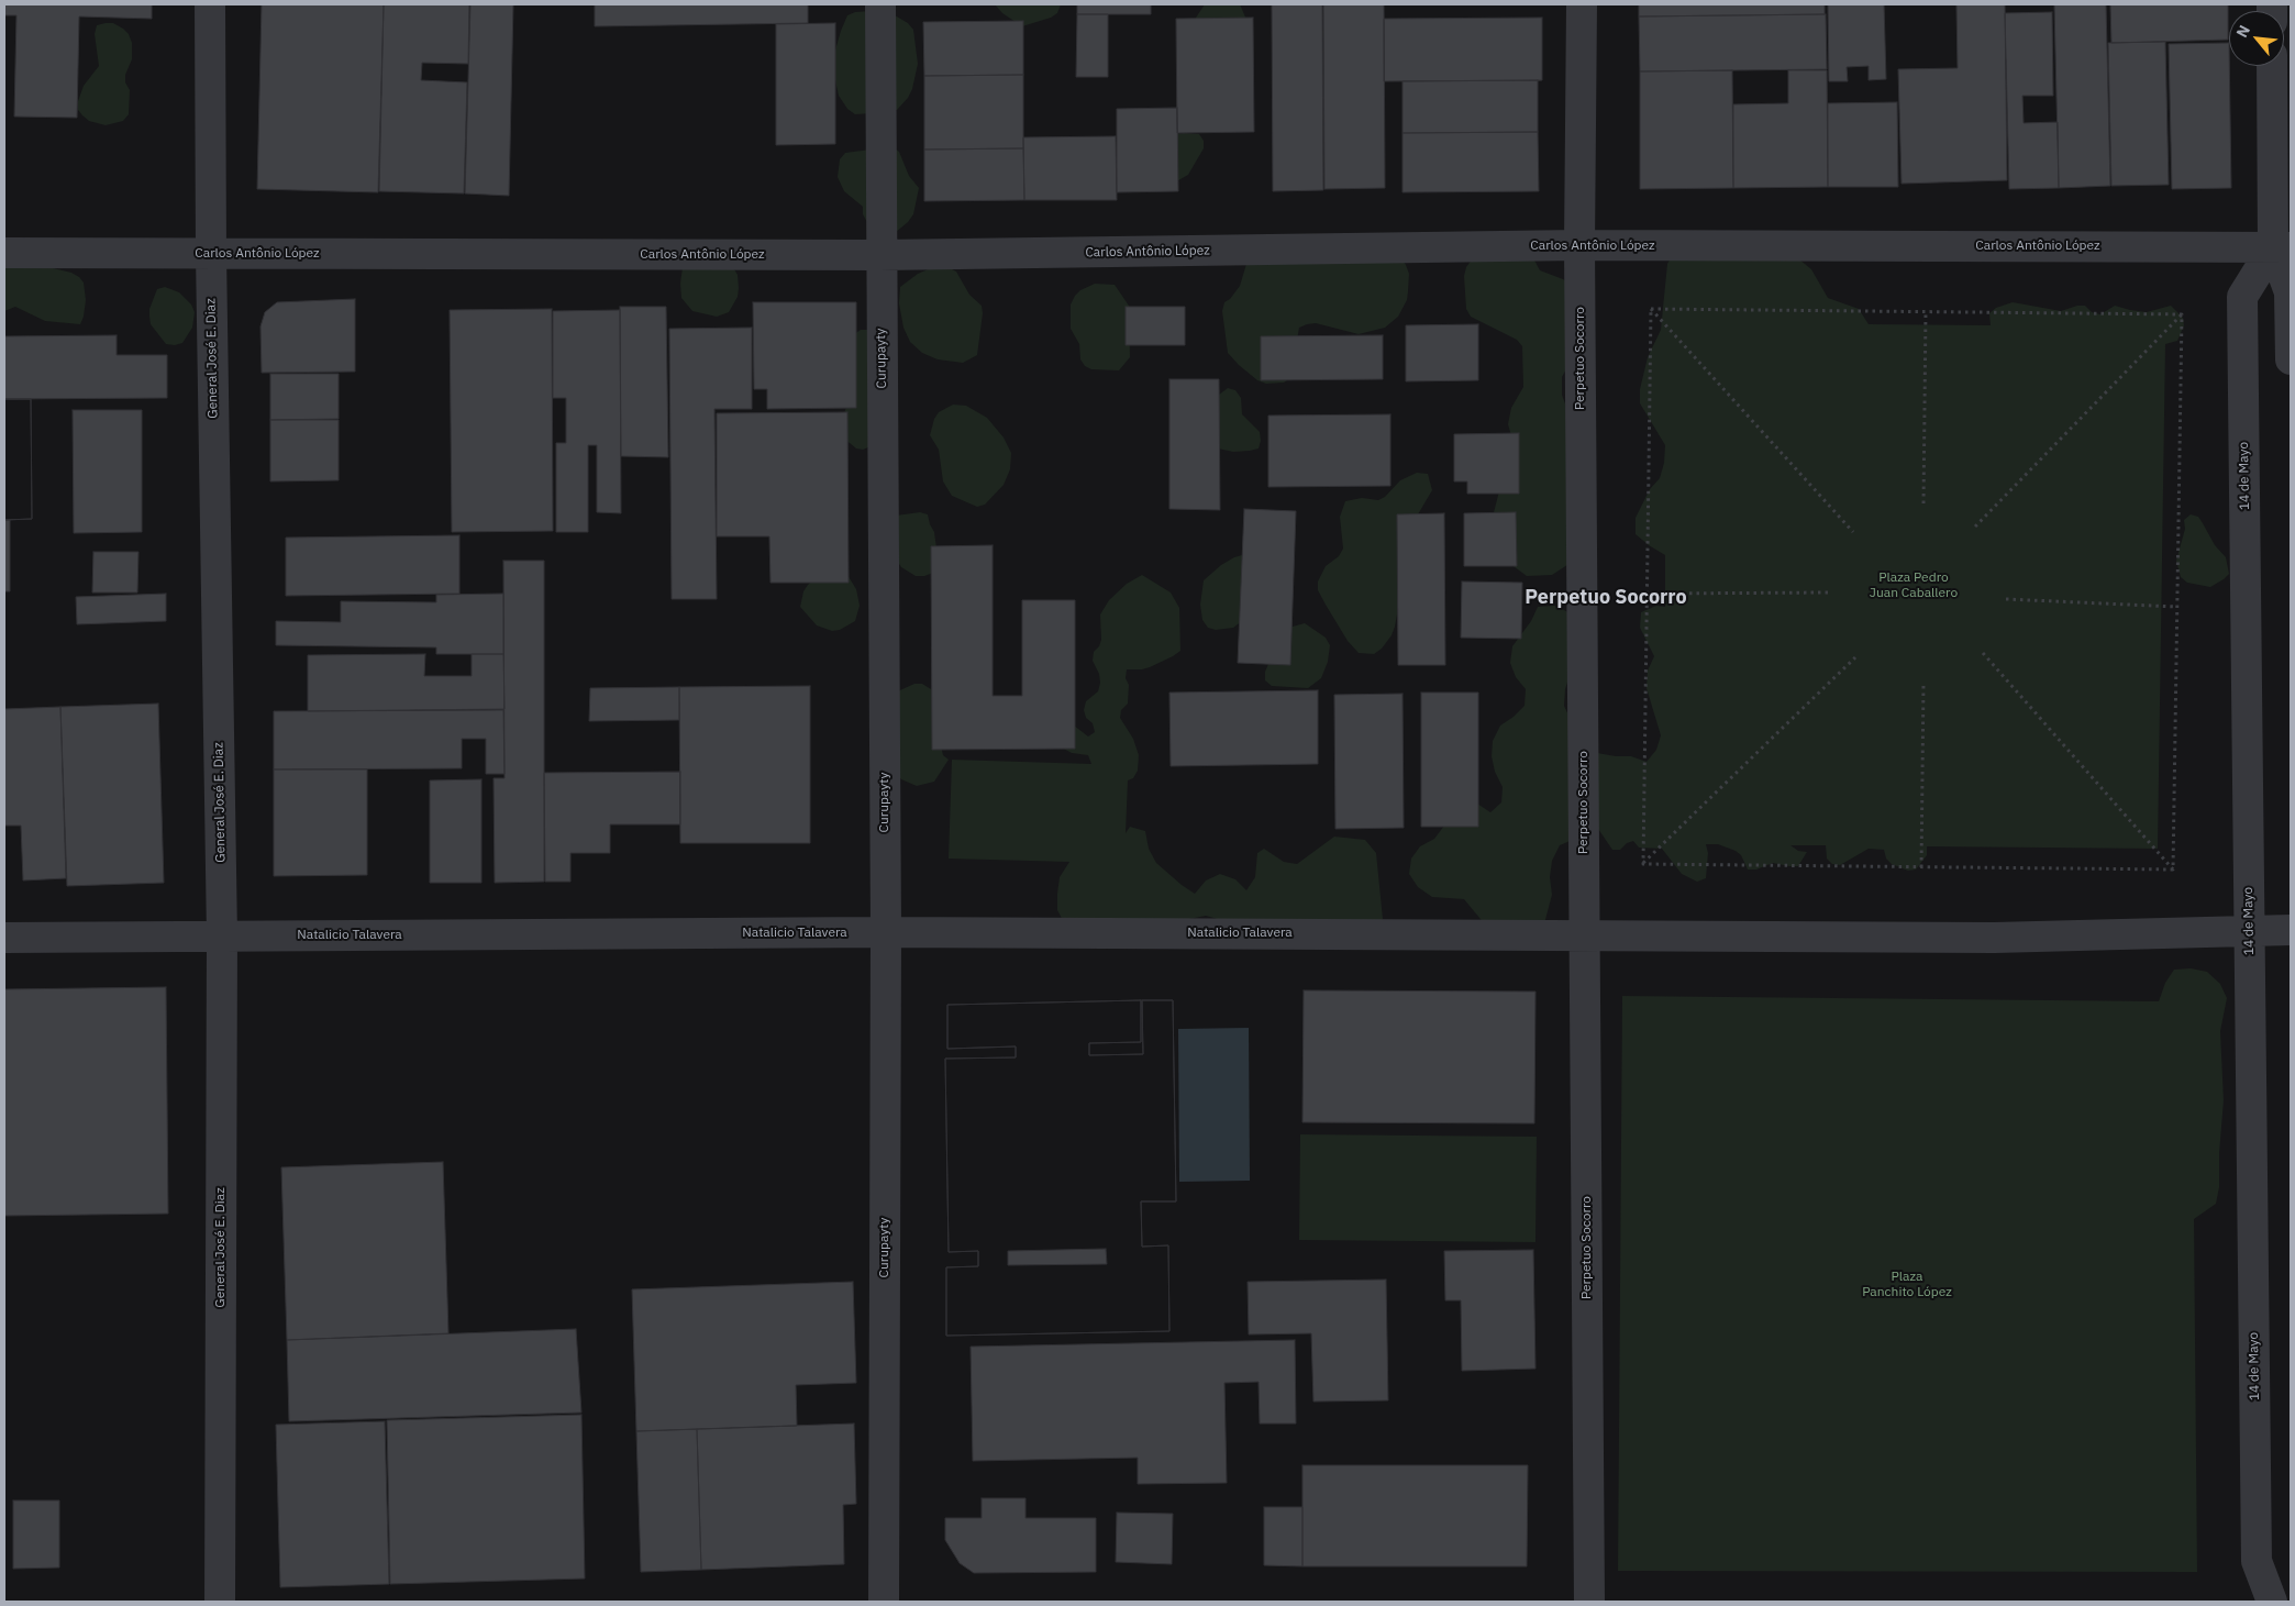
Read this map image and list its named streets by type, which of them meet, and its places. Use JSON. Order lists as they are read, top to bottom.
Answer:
{
  "streets": {
    "street": [
      "Carlos Antônio López",
      "General José E. Diaz",
      "Curupayty",
      "Perpetuo Socorro",
      "14 de Mayo",
      "Natalicio Talavera"
    ]
  },
  "crossings": [
    ["Carlos Antônio López", "General José E. Diaz"],
    ["Carlos Antônio López", "Curupayty"],
    ["Carlos Antônio López", "Perpetuo Socorro"],
    ["Carlos Antônio López", "14 de Mayo"],
    ["General José E. Diaz", "Natalicio Talavera"],
    ["Curupayty", "Natalicio Talavera"],
    ["Perpetuo Socorro", "Natalicio Talavera"],
    ["14 de Mayo", "Natalicio Talavera"]
  ],
  "districts": ["Perpetuo Socorro"],
  "parks": ["Plaza Pedro Juan Caballero", "Plaza Panchito López"],
  "north": "top left"
}
